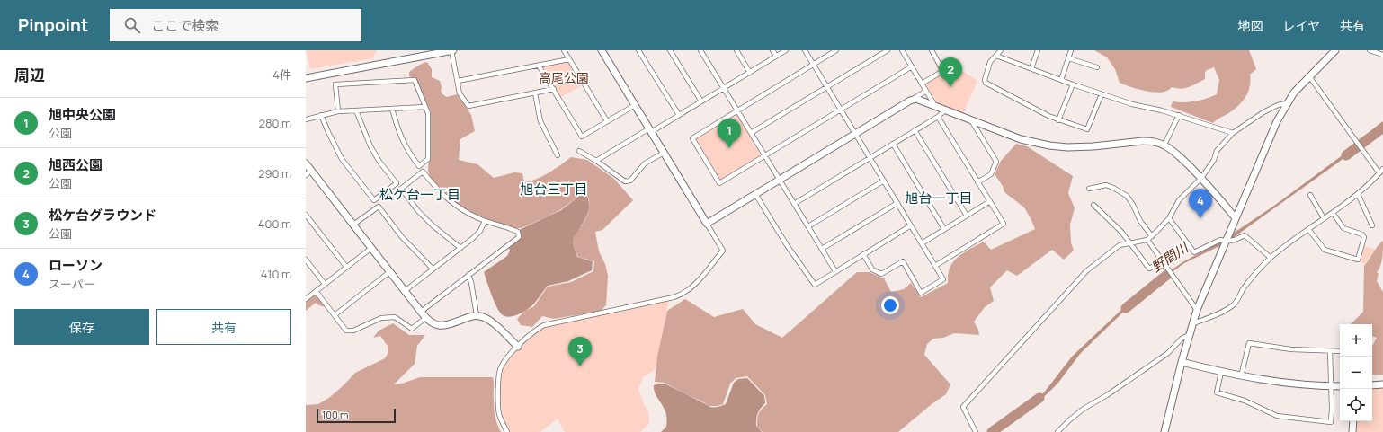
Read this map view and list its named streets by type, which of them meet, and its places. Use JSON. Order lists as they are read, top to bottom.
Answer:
{
  "districts": ["旭台三丁目", "松ケ台一丁目", "旭台一丁目"],
  "water": ["野間川"],
  "parks": ["高尾公園"],
  "scale_bar": "100 m",
  "page": {
    "header": "Pinpoint",
    "search": "ここで検索",
    "nav": ["地図", "レイヤ", "共有"],
    "heading": ["周辺", "4件"],
    "pins": [
      "2",
      "1",
      "4",
      "3"
    ],
    "list": [
      {
        "mark": "1",
        "name": "旭中央公園",
        "note": "公園",
        "value": "280 m"
      },
      {
        "mark": "2",
        "name": "旭西公園",
        "note": "公園",
        "value": "290 m"
      },
      {
        "mark": "3",
        "name": "松ケ台グラウンド",
        "note": "公園",
        "value": "400 m"
      },
      {
        "mark": "4",
        "name": "ローソン",
        "note": "スーパー",
        "value": "410 m"
      }
    ],
    "buttons": ["保存", "共有"],
    "map_buttons": ["+", "−"],
    "scale": "100 m"
  }
}
